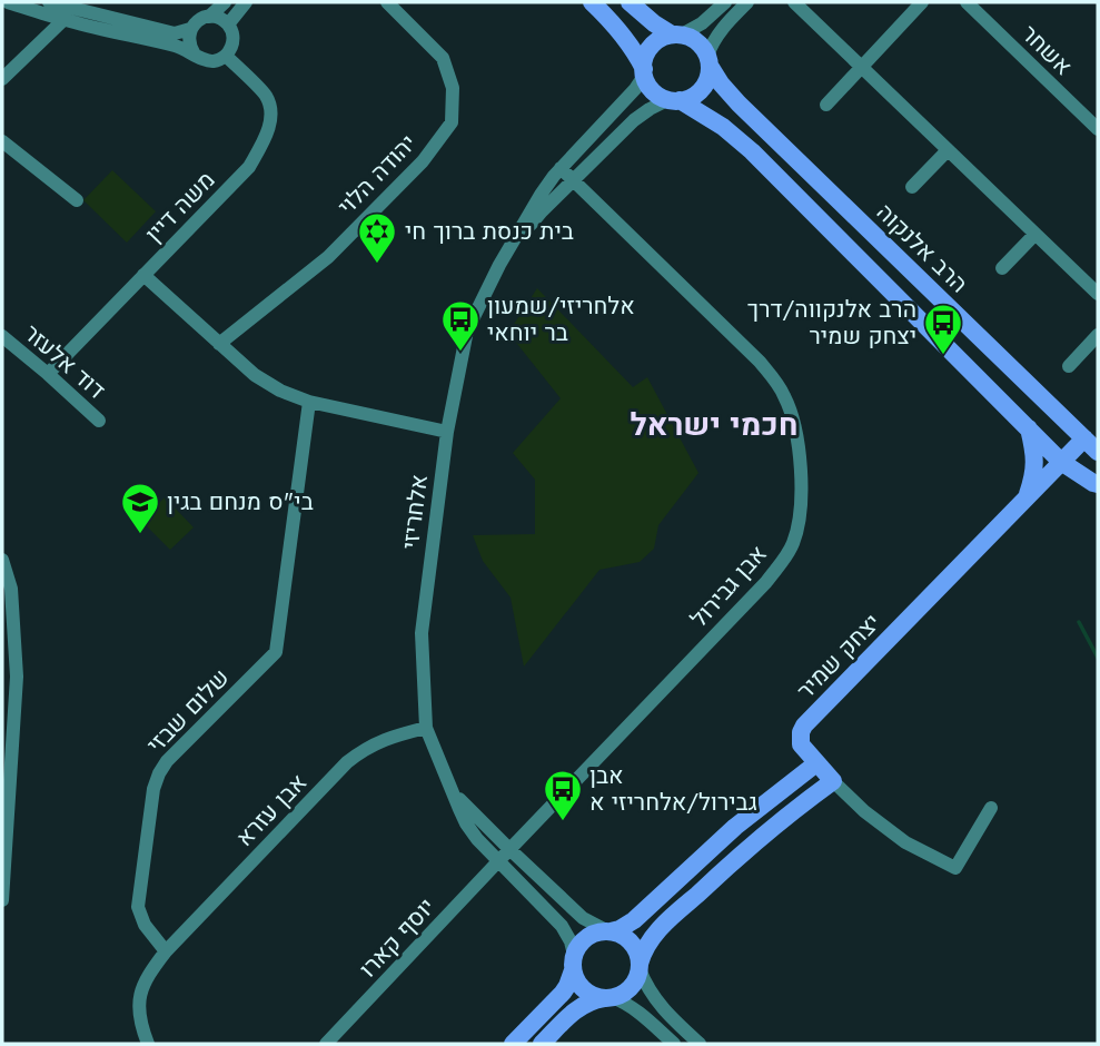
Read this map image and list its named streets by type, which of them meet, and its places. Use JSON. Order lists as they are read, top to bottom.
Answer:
{
  "streets": {
    "main road": ["הרב אלנקוה", "יצחק שמיר"],
    "street": [
      "אשחר",
      "יהודה הלוי",
      "משה דיין",
      "דוד אלעזר",
      "אלחריזי",
      "אבן גבירול",
      "שלום שבזי",
      "אבן עזרא",
      "יוסף קארו"
    ]
  },
  "crossings": [
    ["משה דיין", "דוד אלעזר"],
    ["הרב אלנקוה", "אלחריזי"],
    ["אלחריזי", "אבן גבירול"],
    ["אלחריזי", "אבן עזרא"],
    ["אלחריזי", "יוסף קארו"],
    ["אבן גבירול", "יוסף קארו"],
    ["שלום שבזי", "אבן עזרא"]
  ],
  "districts": ["חכמי ישראל"],
  "places": {
    "synagogue": ["בית כנסת ברוך חי"],
    "bus stop": ["אלחריזי/שמעון בר יוחאי", "הרב אלנקווה/דרך יצחק שמיר", "אבן גבירול/אלחריזי א"],
    "school or university": ["בי\"ס מנחם בגין"]
  }
}
